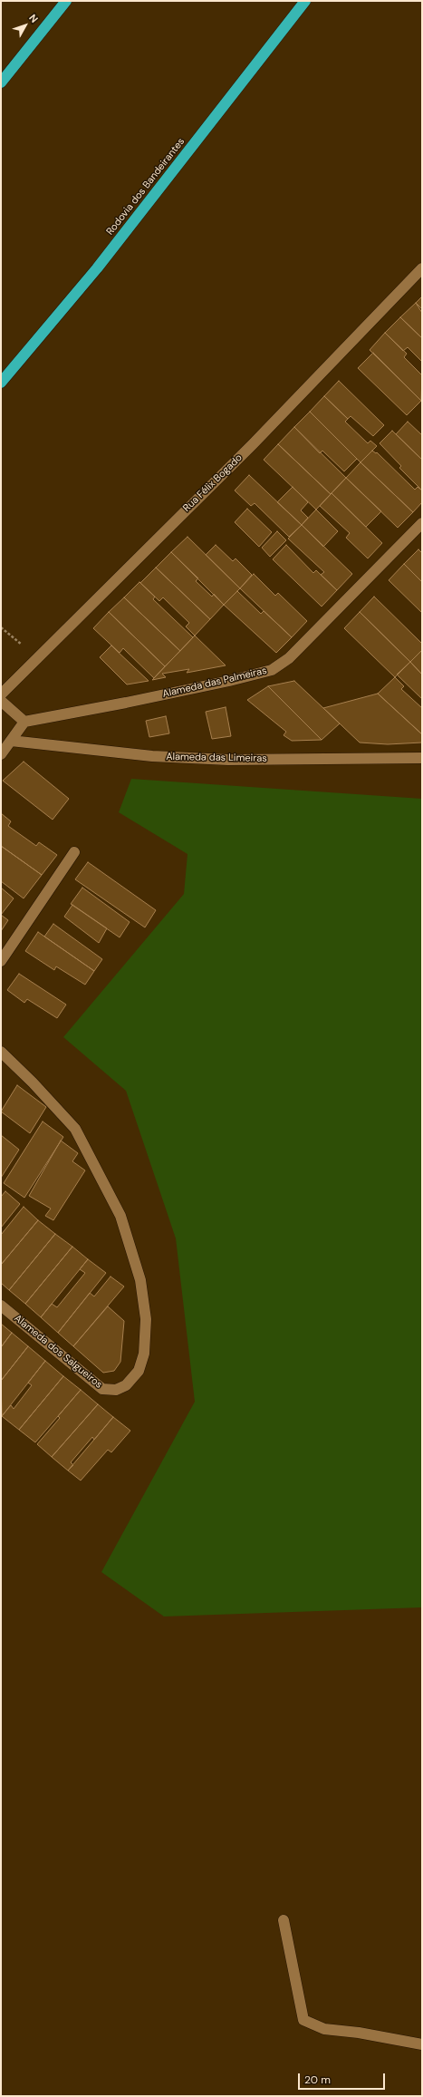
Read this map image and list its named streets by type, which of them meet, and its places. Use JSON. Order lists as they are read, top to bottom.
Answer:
{
  "streets": {
    "highway": ["Rodovia dos Bandeirantes"],
    "street": [
      "Rua Félix Bogado",
      "Alameda das Palmeiras",
      "Alameda das Limeiras",
      "Alameda dos Salgueiros"
    ]
  },
  "scale_bar": "20 m",
  "north": "top right"
}
